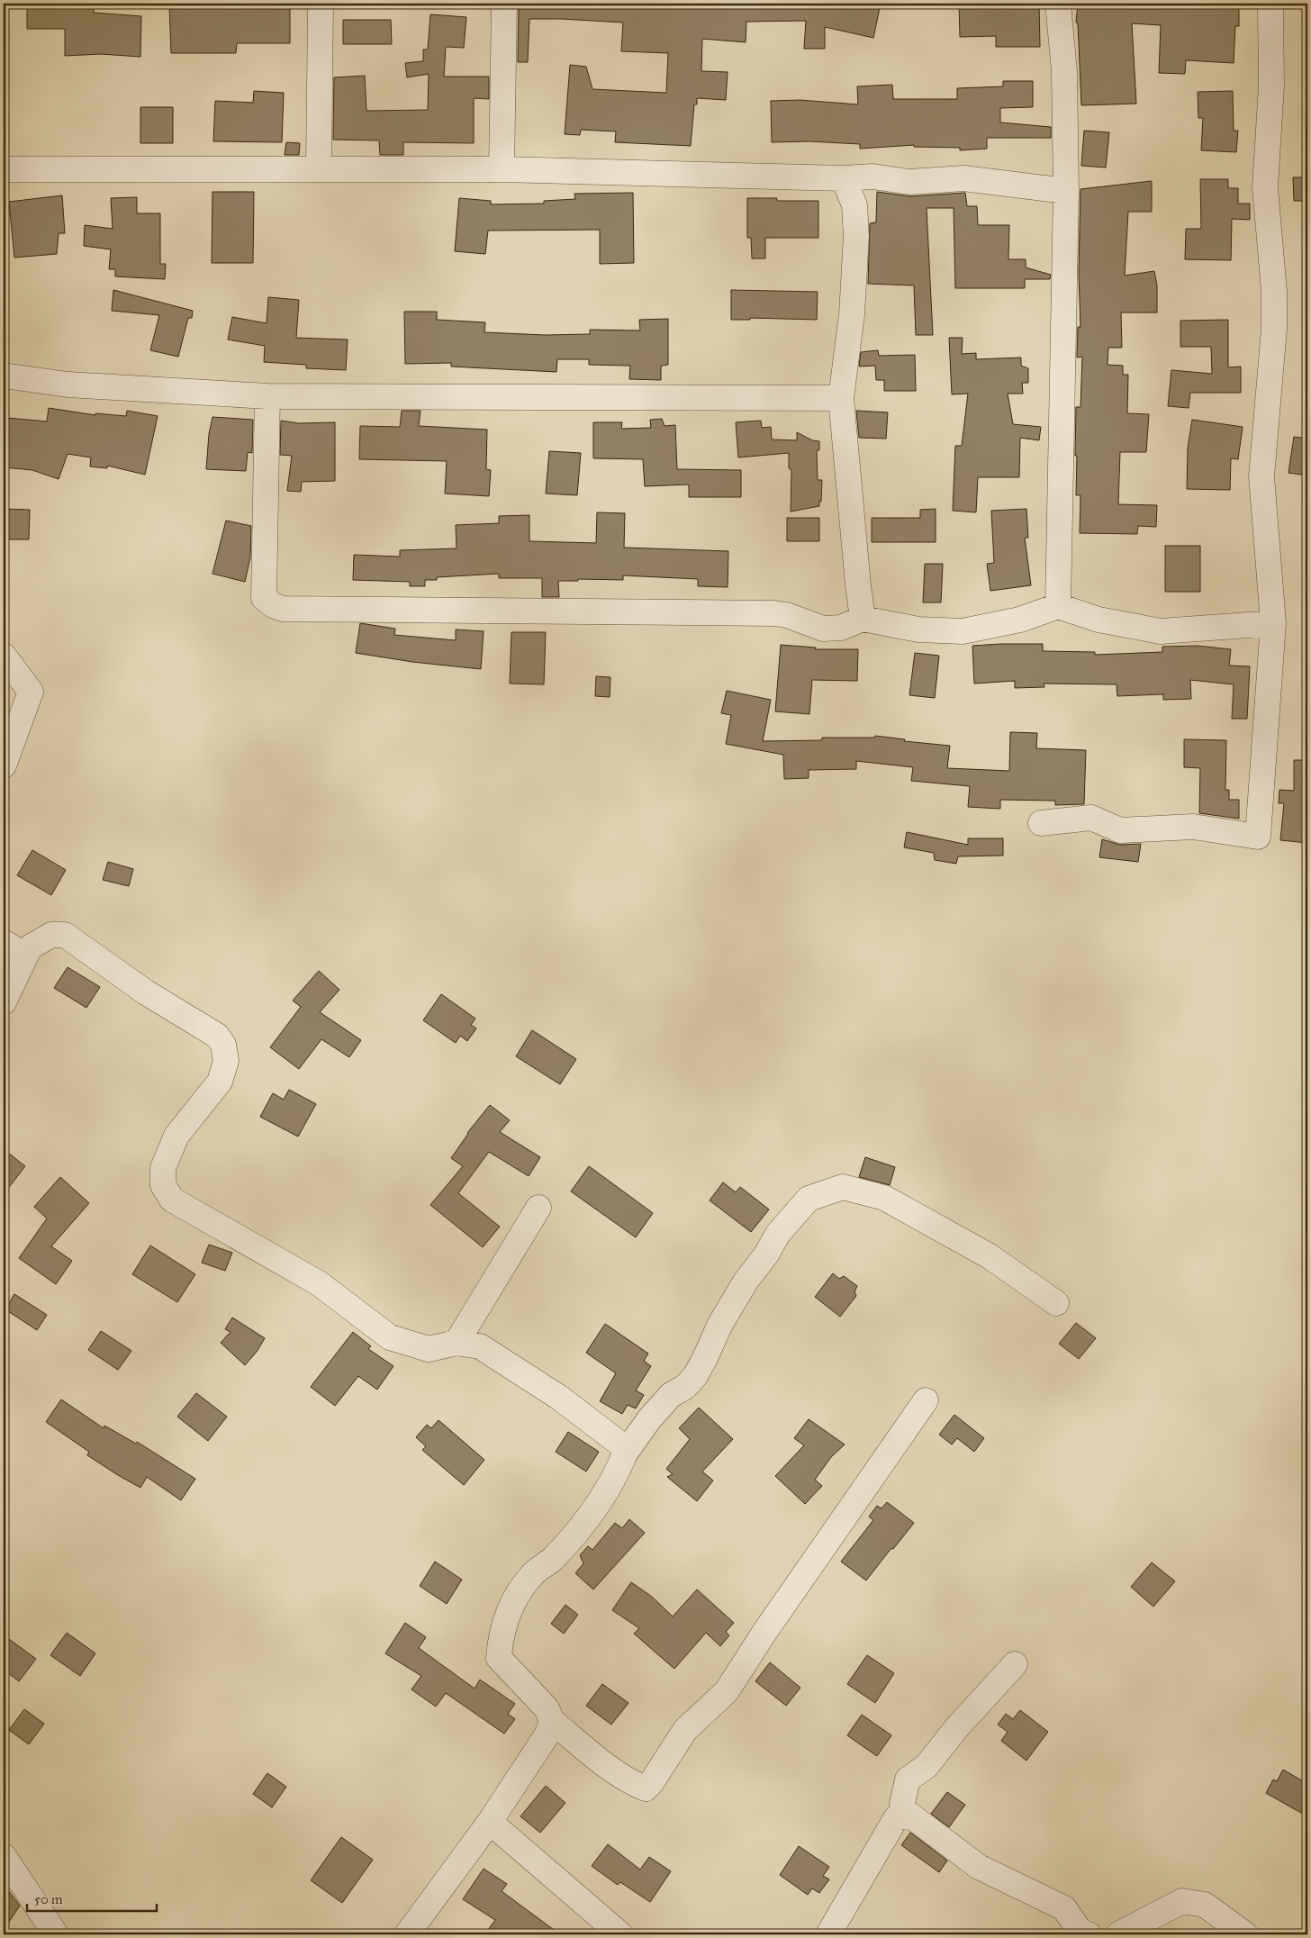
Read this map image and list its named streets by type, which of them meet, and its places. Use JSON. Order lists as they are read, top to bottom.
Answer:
{
  "scale_bar": "50 m"
}
